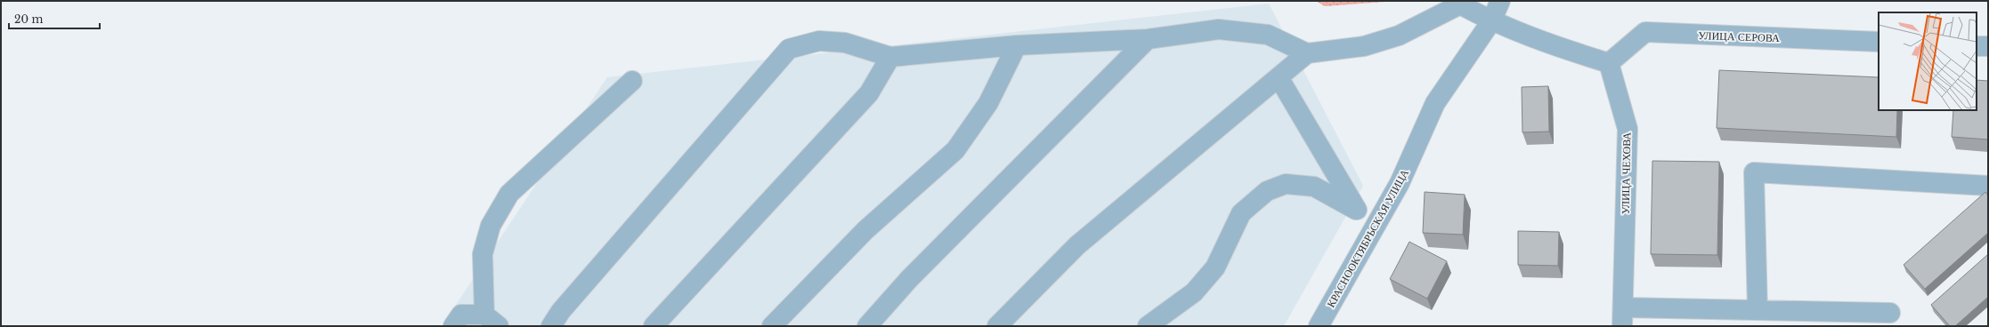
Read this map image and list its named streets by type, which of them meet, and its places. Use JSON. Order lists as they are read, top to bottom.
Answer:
{
  "streets": {
    "street": ["УЛИЦА СЕРОВА", "УЛИЦА ЧЕХОВА", "КРАСНООКТЯБРЬСКАЯ УЛИЦА"]
  },
  "crossings": [
    ["УЛИЦА СЕРОВА", "УЛИЦА ЧЕХОВА"]
  ],
  "scale_bar": "20 m"
}
